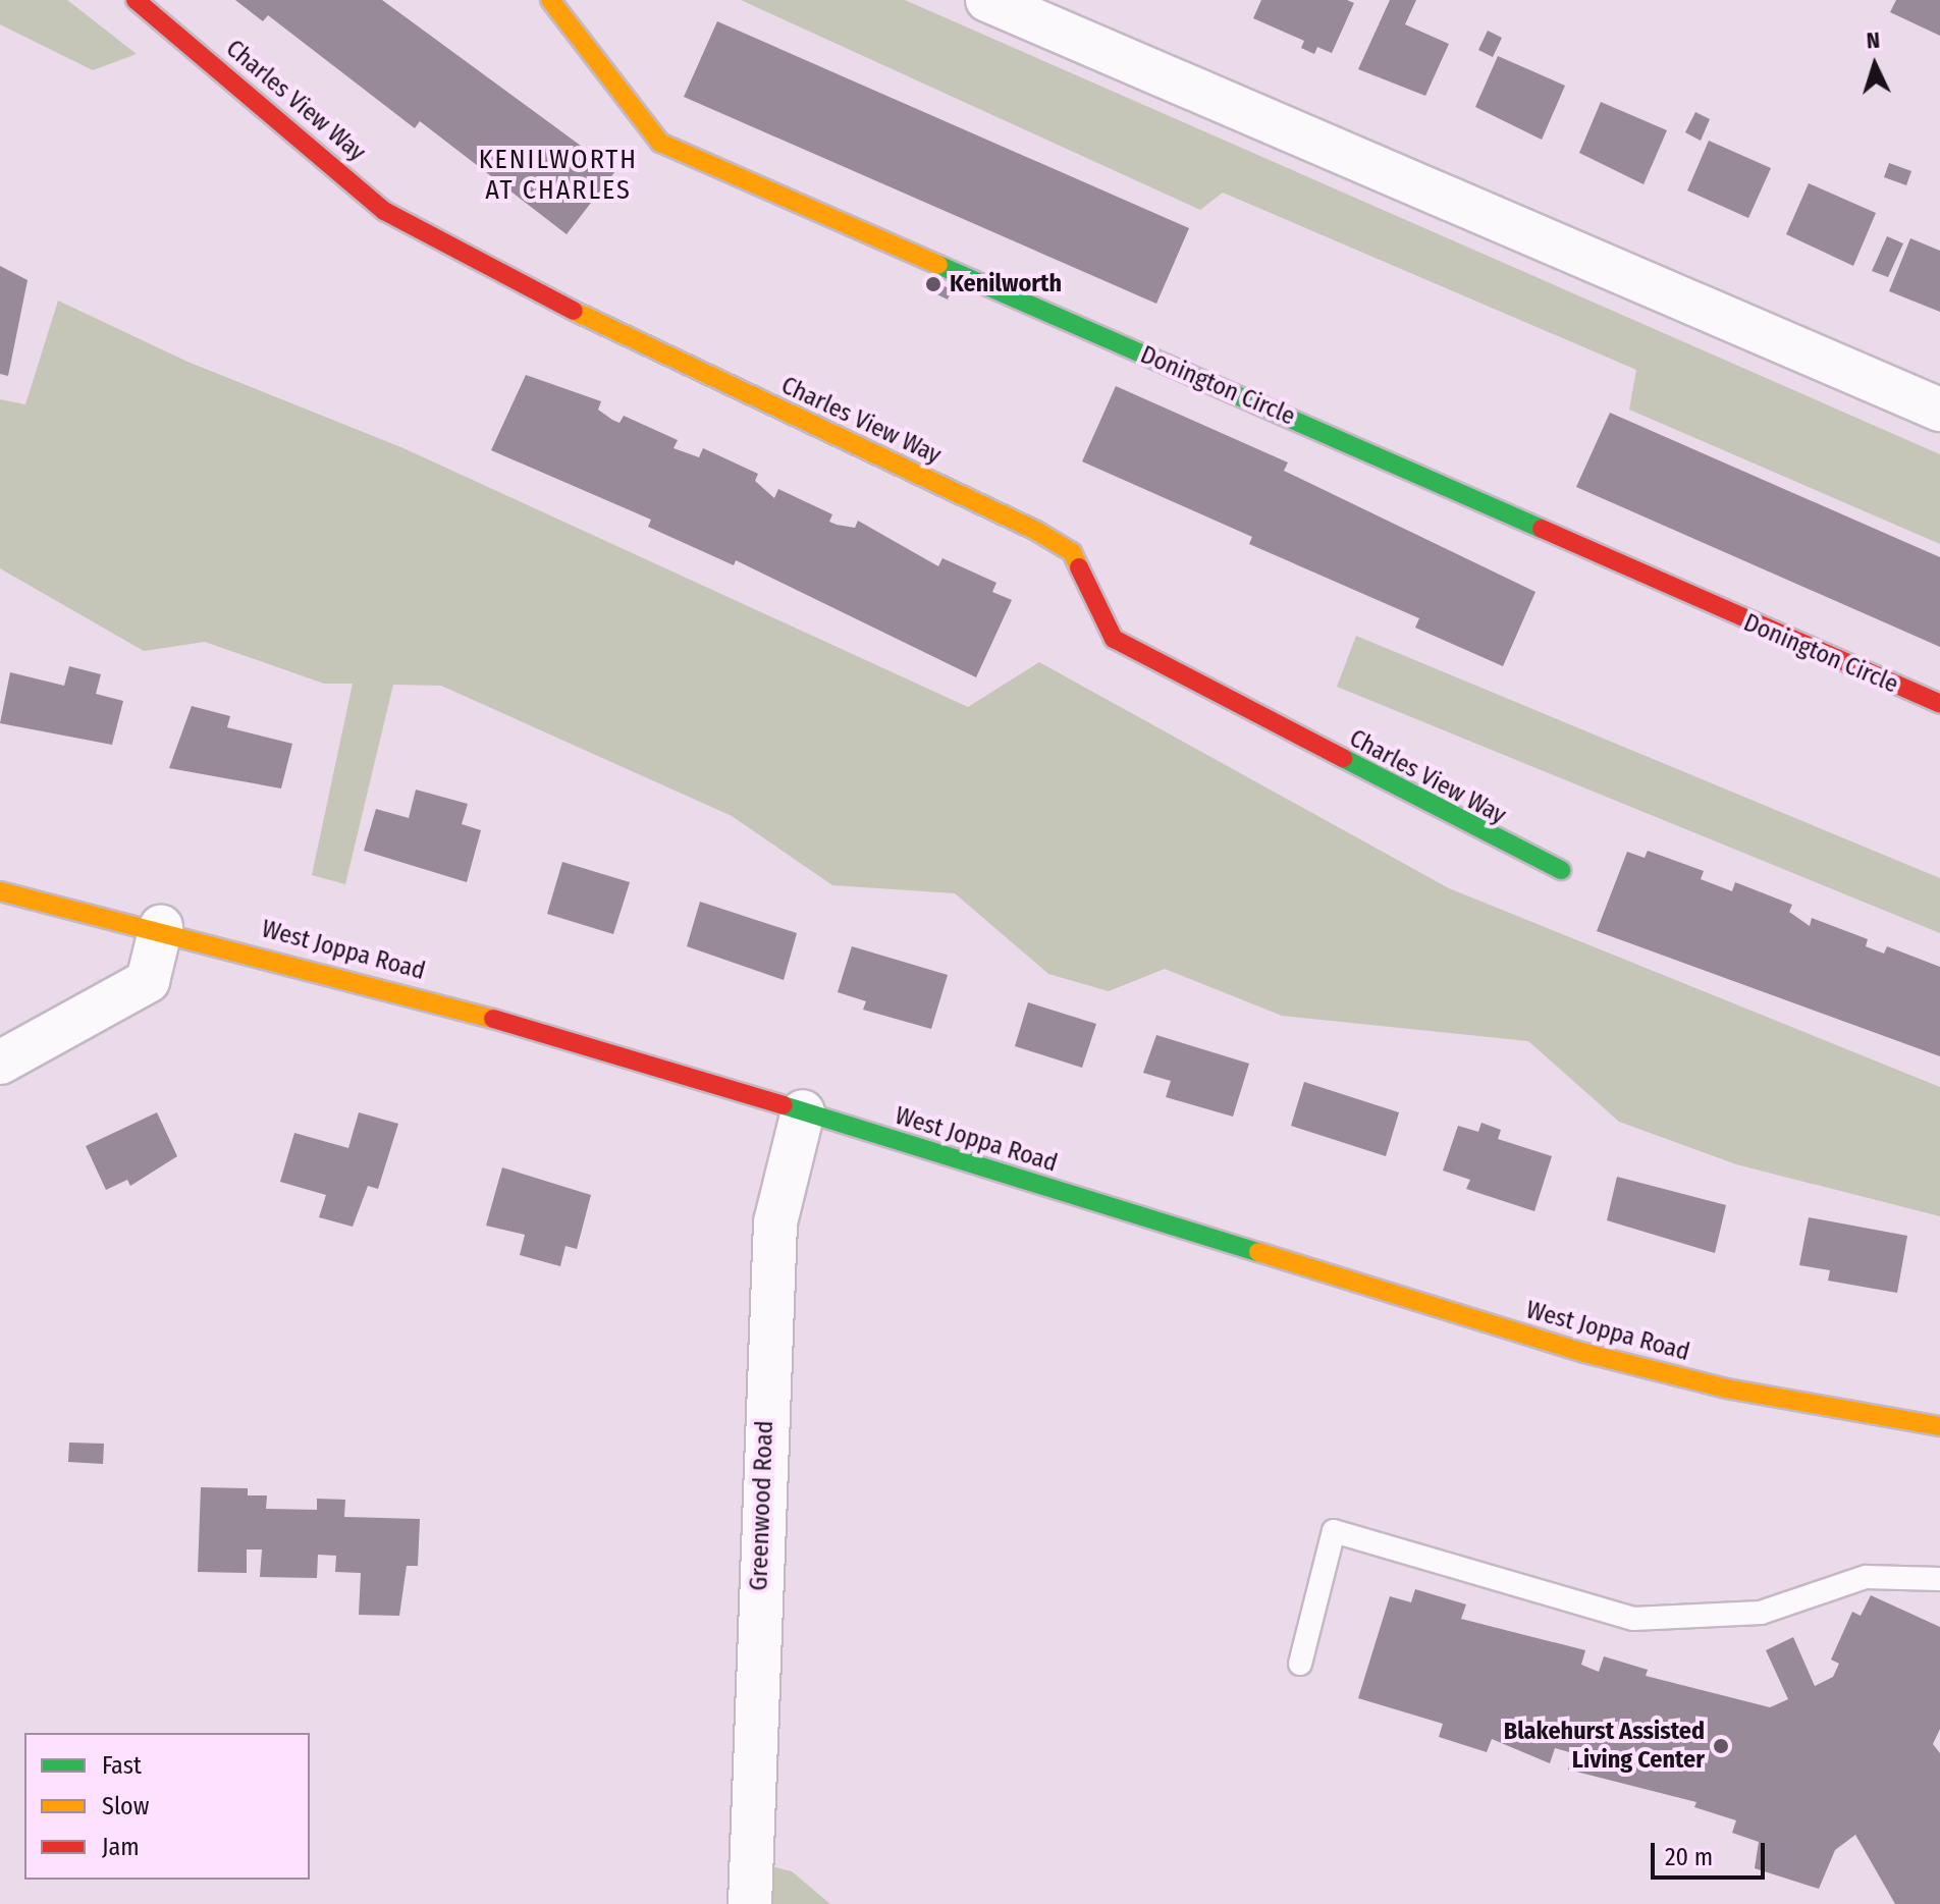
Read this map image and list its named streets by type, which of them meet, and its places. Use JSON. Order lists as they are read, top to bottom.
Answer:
{
  "streets": {
    "street": [
      "Charles View Way",
      "Donington Circle",
      "West Joppa Road",
      "Greenwood Road"
    ]
  },
  "crossings": [
    ["West Joppa Road", "Greenwood Road"]
  ],
  "districts": ["KENILWORTH AT CHARLES"],
  "places": ["Kenilworth", "Blakehurst Assisted Living Center"],
  "legend": ["Fast", "Slow", "Jam"],
  "scale_bar": "20 m",
  "north": "top"
}
